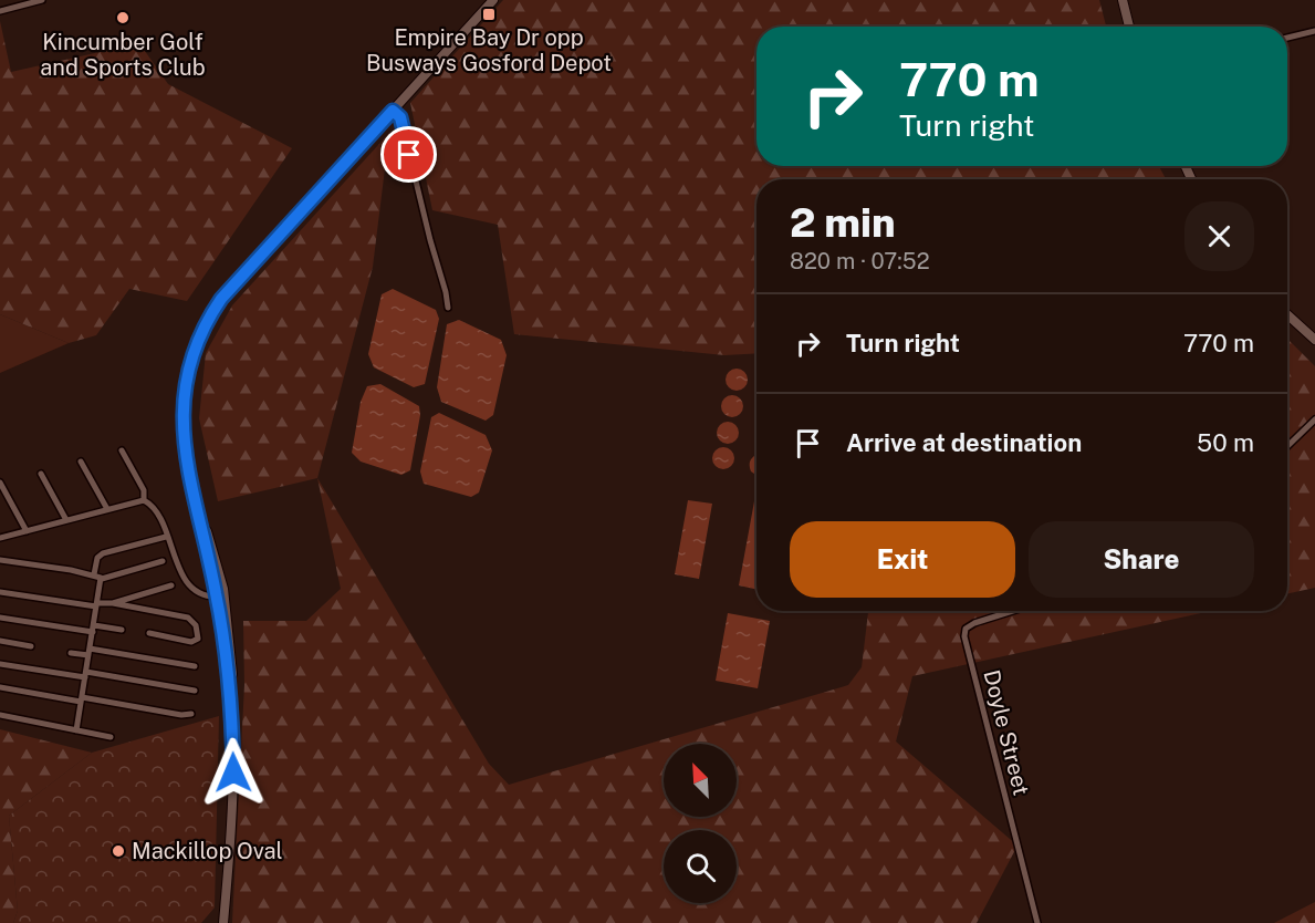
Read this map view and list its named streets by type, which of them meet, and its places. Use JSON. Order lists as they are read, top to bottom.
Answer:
{
  "streets": {
    "street": ["Doyle Street"]
  },
  "places": {
    "transit": ["Empire Bay Dr opp Busways Gosford Depot"],
    "other": ["Kincumber Golf and Sports Club", "Mackillop Oval"]
  },
  "north": "top left",
  "page": {
    "turn": ["770 m", "Turn right"],
    "heading": ["2 min", "820 m · 07:52"],
    "list": [
      {
        "name": "Turn right",
        "value": "770 m"
      },
      {
        "name": "Arrive at destination",
        "value": "50 m"
      }
    ],
    "buttons": ["Exit", "Share"]
  }
}
